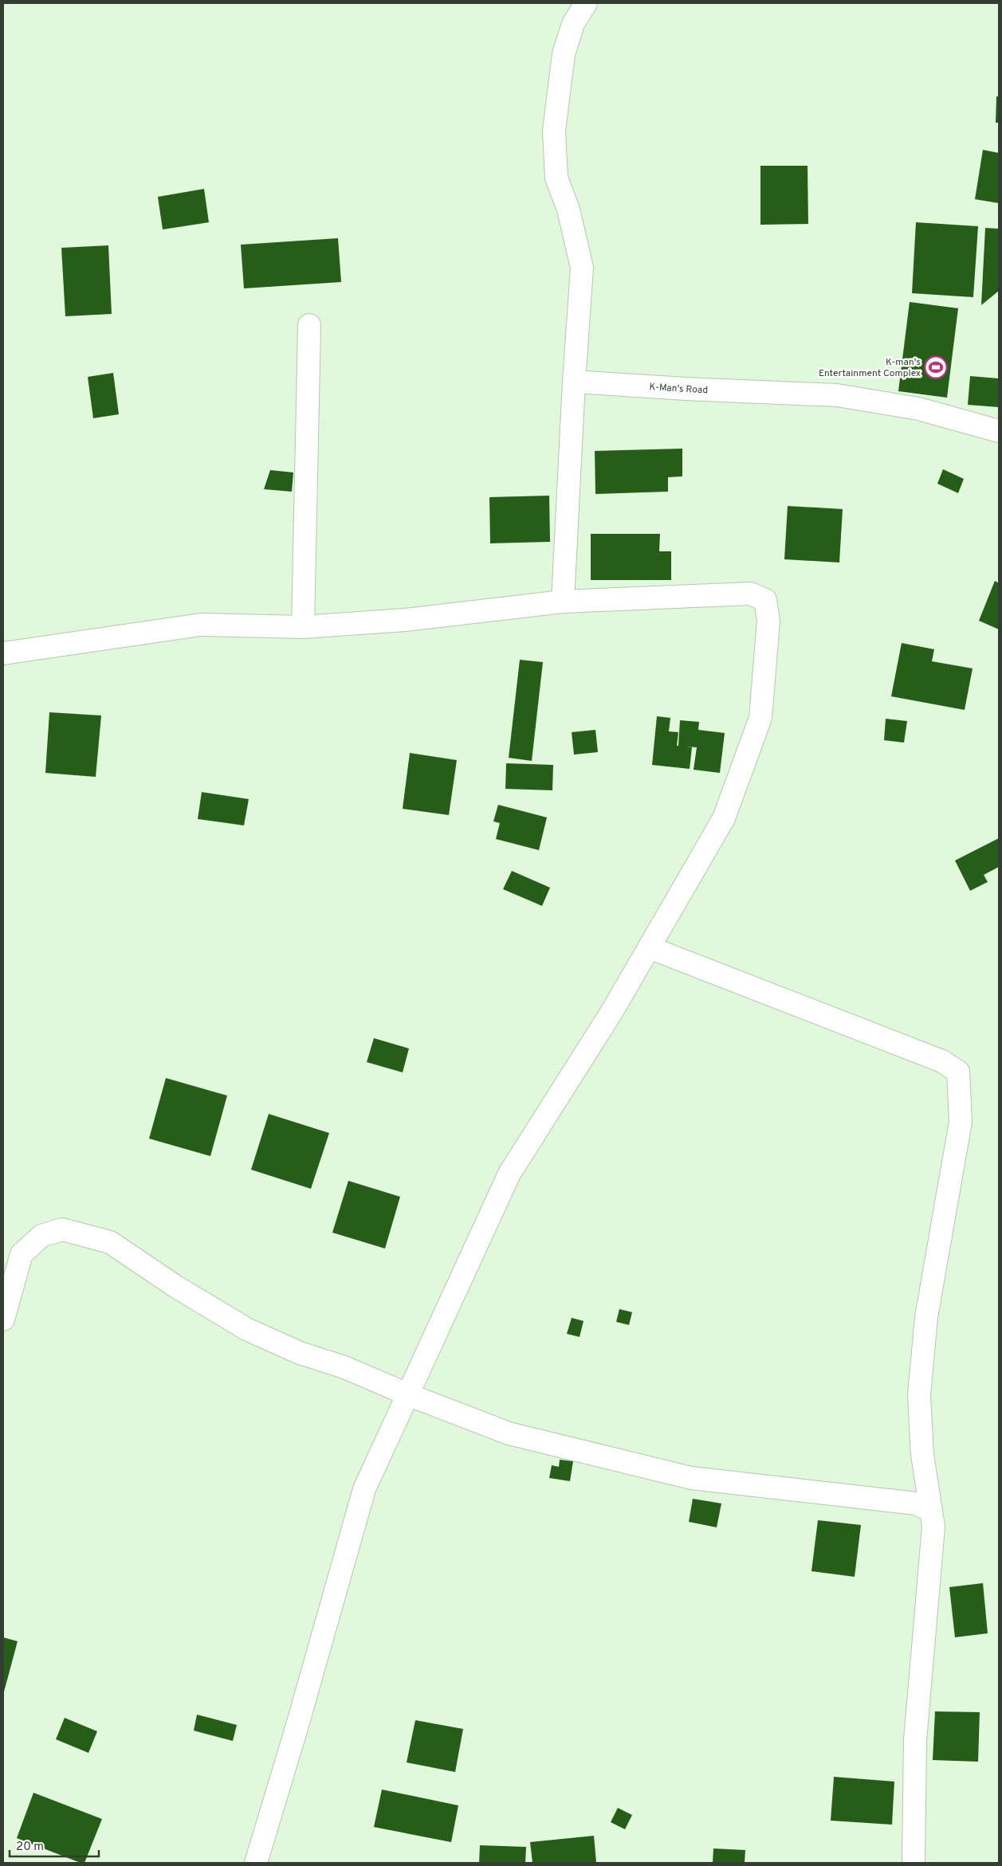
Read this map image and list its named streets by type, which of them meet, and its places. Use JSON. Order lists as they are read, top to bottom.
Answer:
{
  "streets": {
    "street": ["K-Man's Road"]
  },
  "places": {
    "sports": ["K-man's Entertainment Complex"]
  },
  "scale_bar": "20 m"
}
